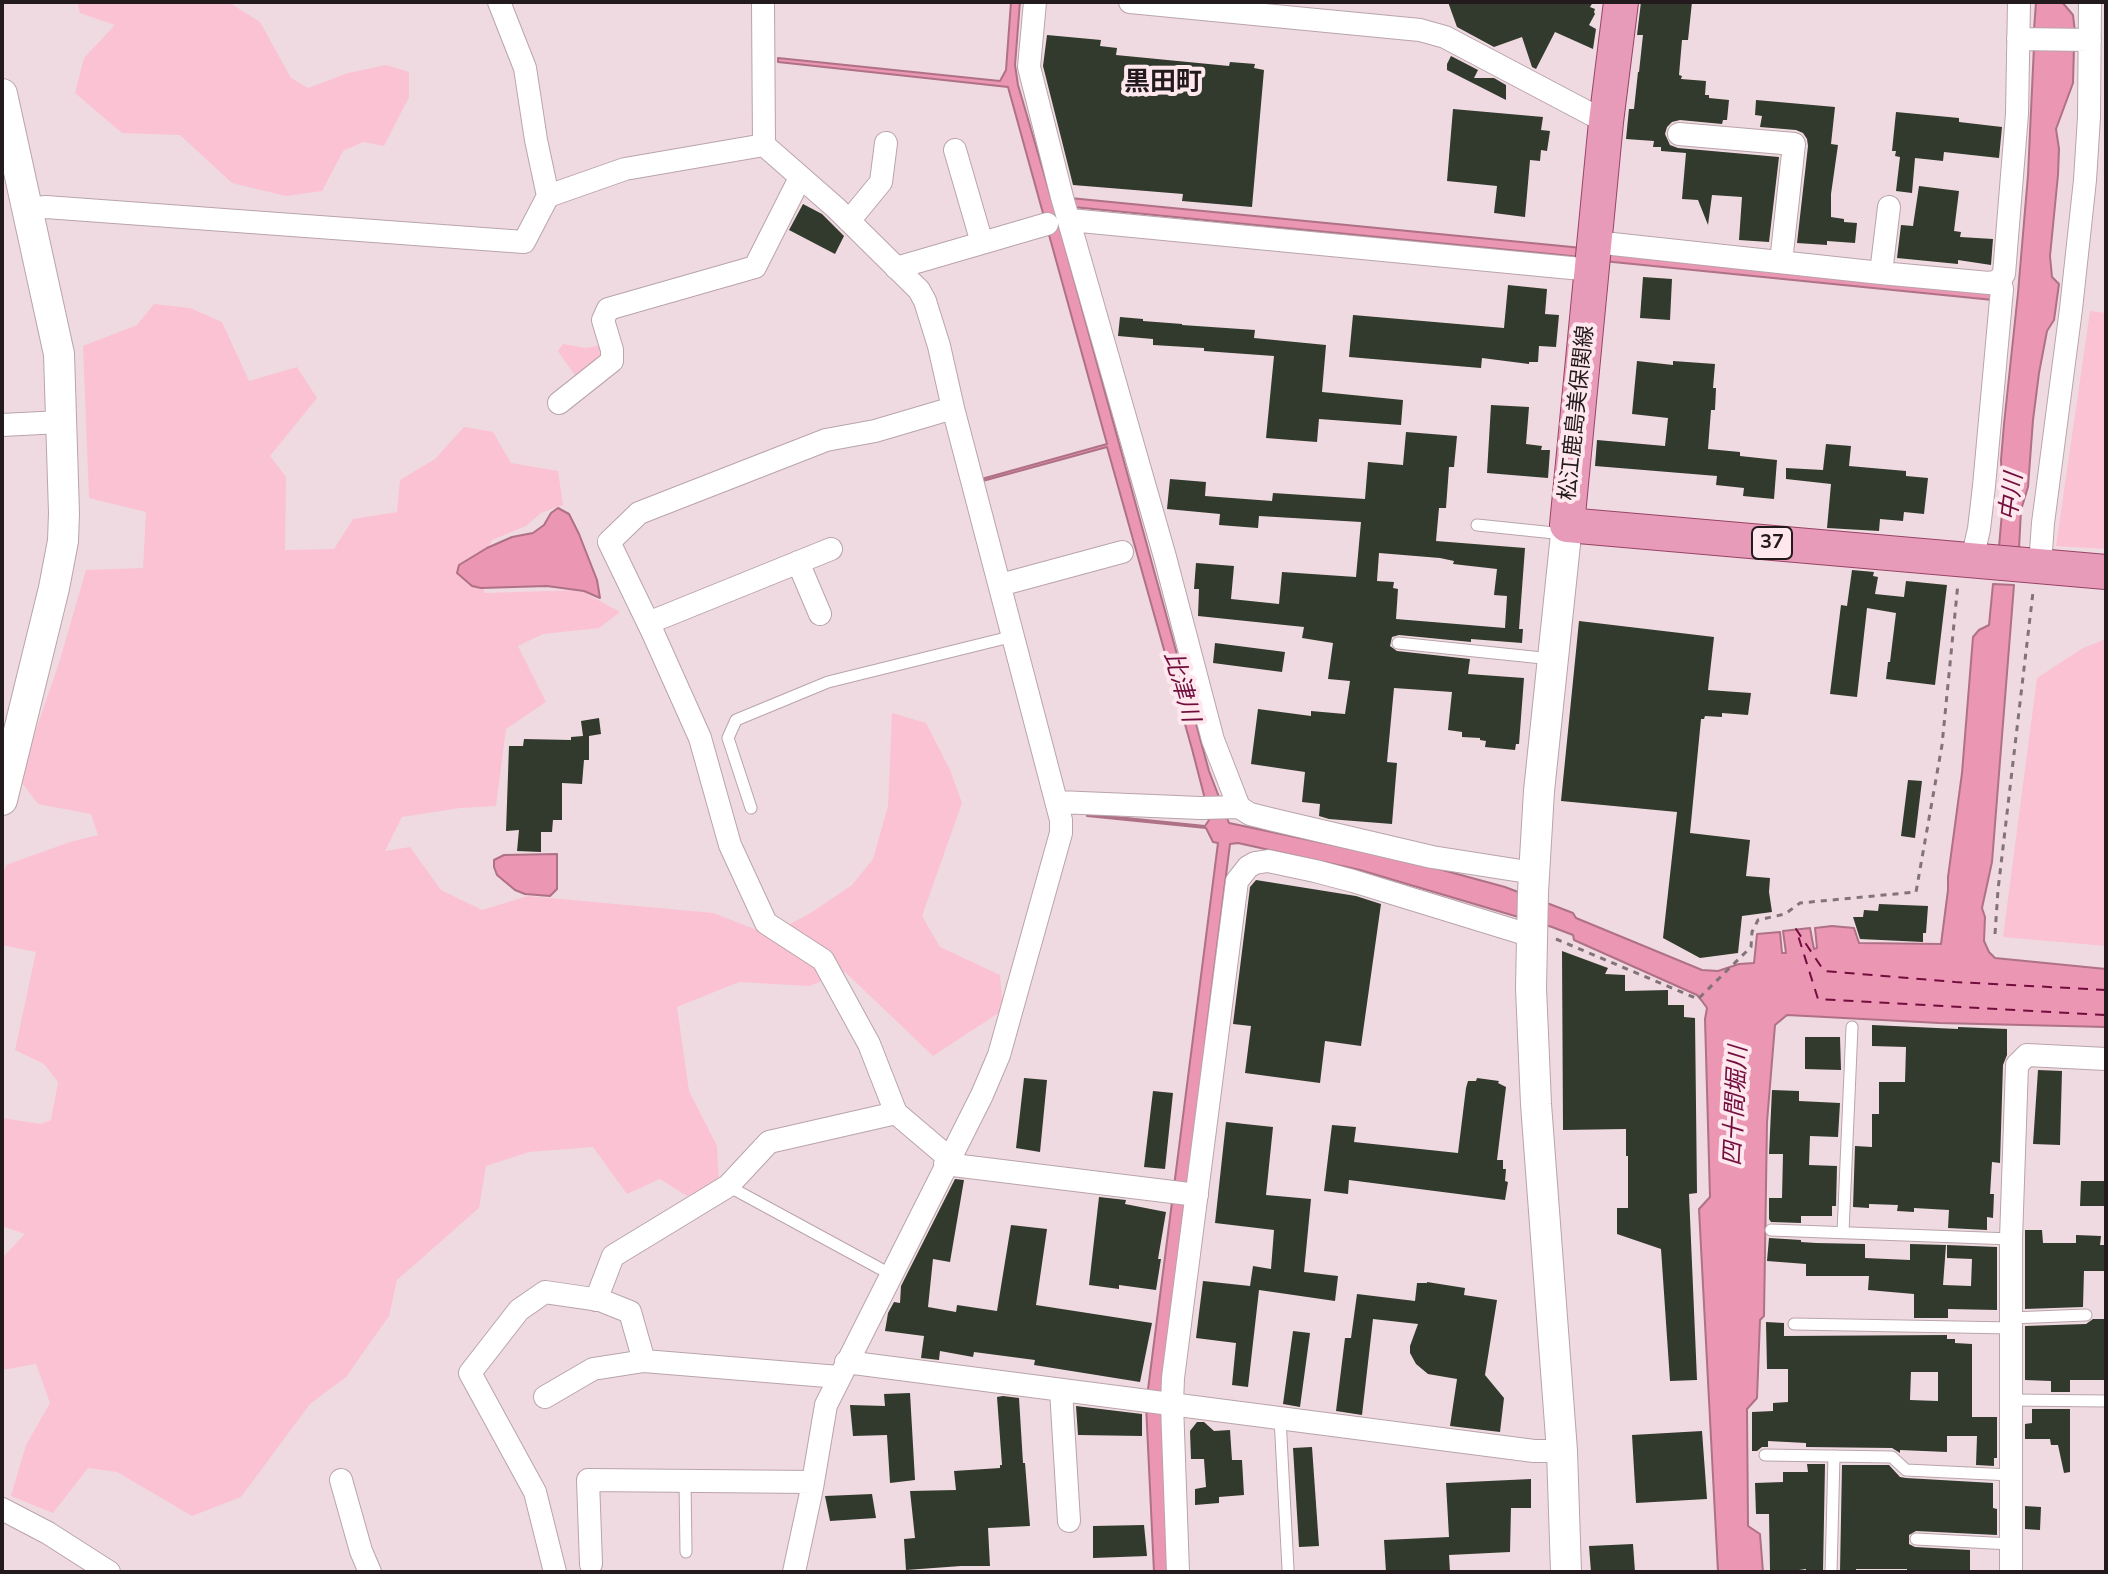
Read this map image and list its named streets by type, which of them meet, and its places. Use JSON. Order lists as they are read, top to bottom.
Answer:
{
  "streets": {
    "main road": ["松江鹿島美保関線", "37"]
  },
  "districts": ["黒田町"],
  "water": ["中川", "比津川", "四十間堀川"]
}
